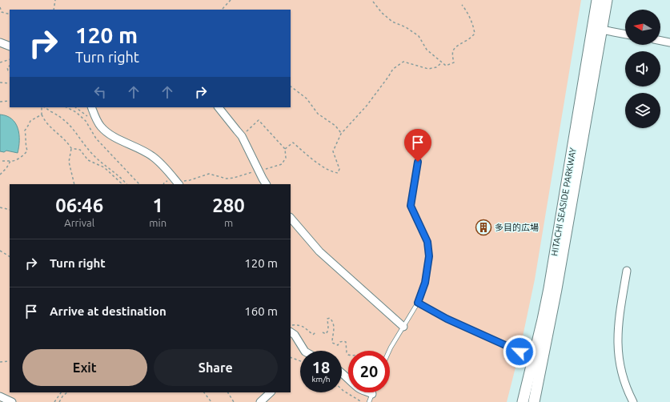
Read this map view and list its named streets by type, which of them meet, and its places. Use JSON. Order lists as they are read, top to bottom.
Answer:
{
  "streets": {
    "main road": ["HITACHI SEASIDE PARKWAY"]
  },
  "places": {
    "building": ["多目的広場"]
  },
  "north": "left",
  "page": {
    "turn": ["120 m", "Turn right"],
    "eta": [
      "06:46",
      "Arrival",
      "1",
      "min",
      "280",
      "m"
    ],
    "list": [
      {
        "name": "Turn right",
        "value": "120 m"
      },
      {
        "name": "Arrive at destination",
        "value": "160 m"
      }
    ],
    "buttons": ["Exit", "Share"],
    "speed": "18 km/h",
    "limit": "20"
  }
}
